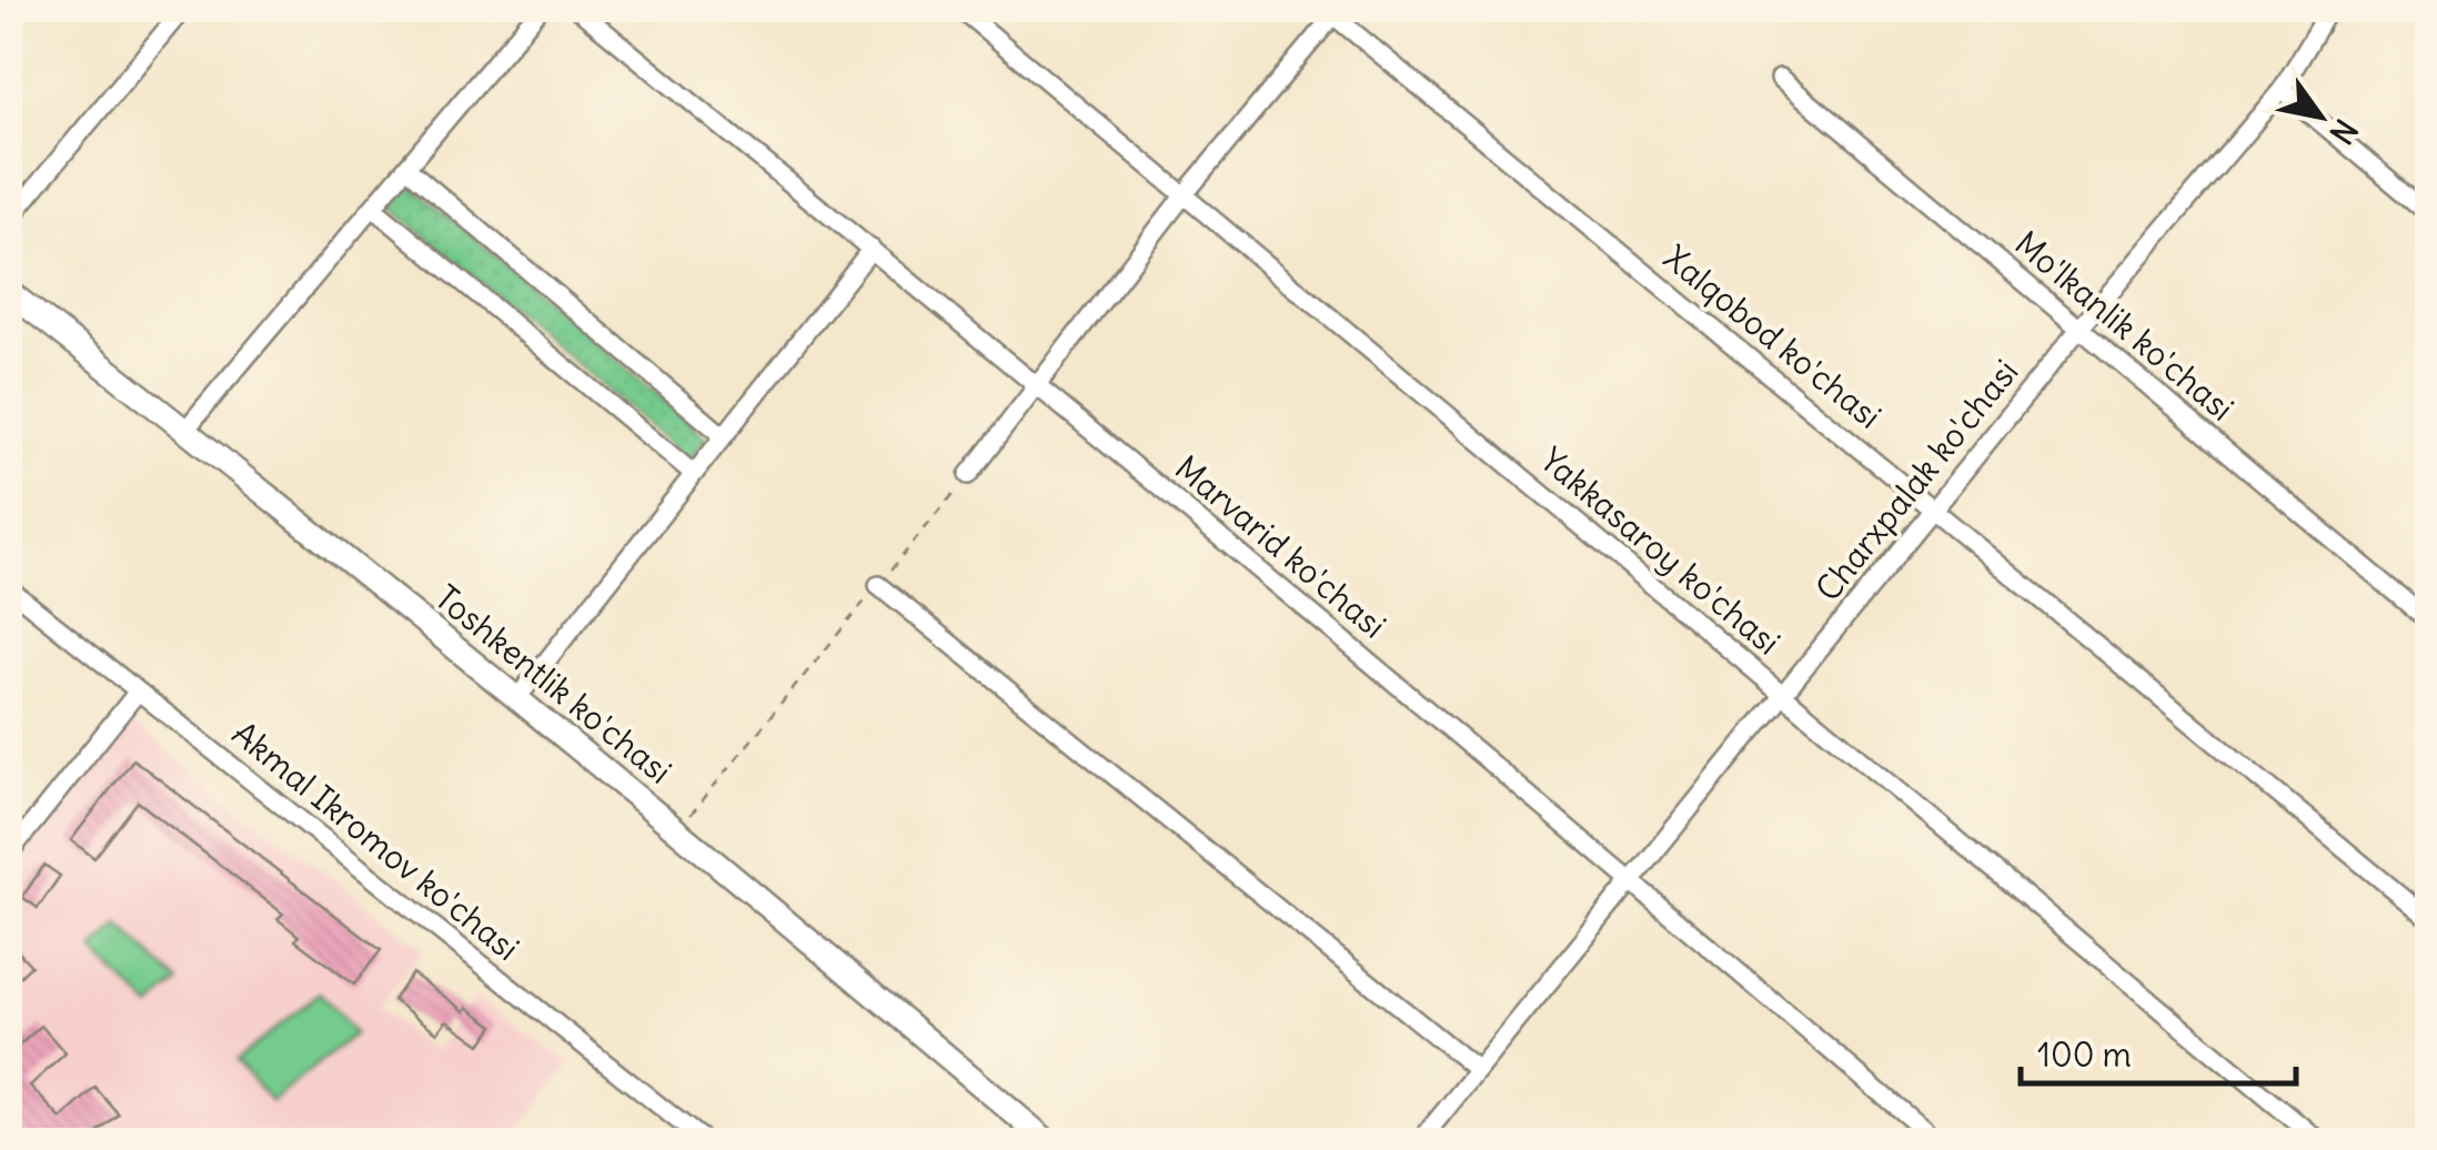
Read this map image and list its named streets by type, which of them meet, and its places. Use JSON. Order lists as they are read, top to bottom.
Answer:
{
  "streets": {
    "main road": ["Toshkentlik ko'chasi"],
    "street": [
      "Mo'lkanlik ko'chasi",
      "Xalqobod ko'chasi",
      "Charxpalak ko'chasi",
      "Marvarid ko'chasi",
      "Yakkasaroy ko'chasi",
      "Akmal Ikromov ko'chasi"
    ]
  },
  "crossings": [
    ["Mo'lkanlik ko'chasi", "Charxpalak ko'chasi"],
    ["Xalqobod ko'chasi", "Charxpalak ko'chasi"],
    ["Xalqobod ko'chasi", "Yakkasaroy ko'chasi"],
    ["Charxpalak ko'chasi", "Marvarid ko'chasi"],
    ["Charxpalak ko'chasi", "Yakkasaroy ko'chasi"]
  ],
  "scale_bar": "100 m",
  "north": "bottom right"
}
